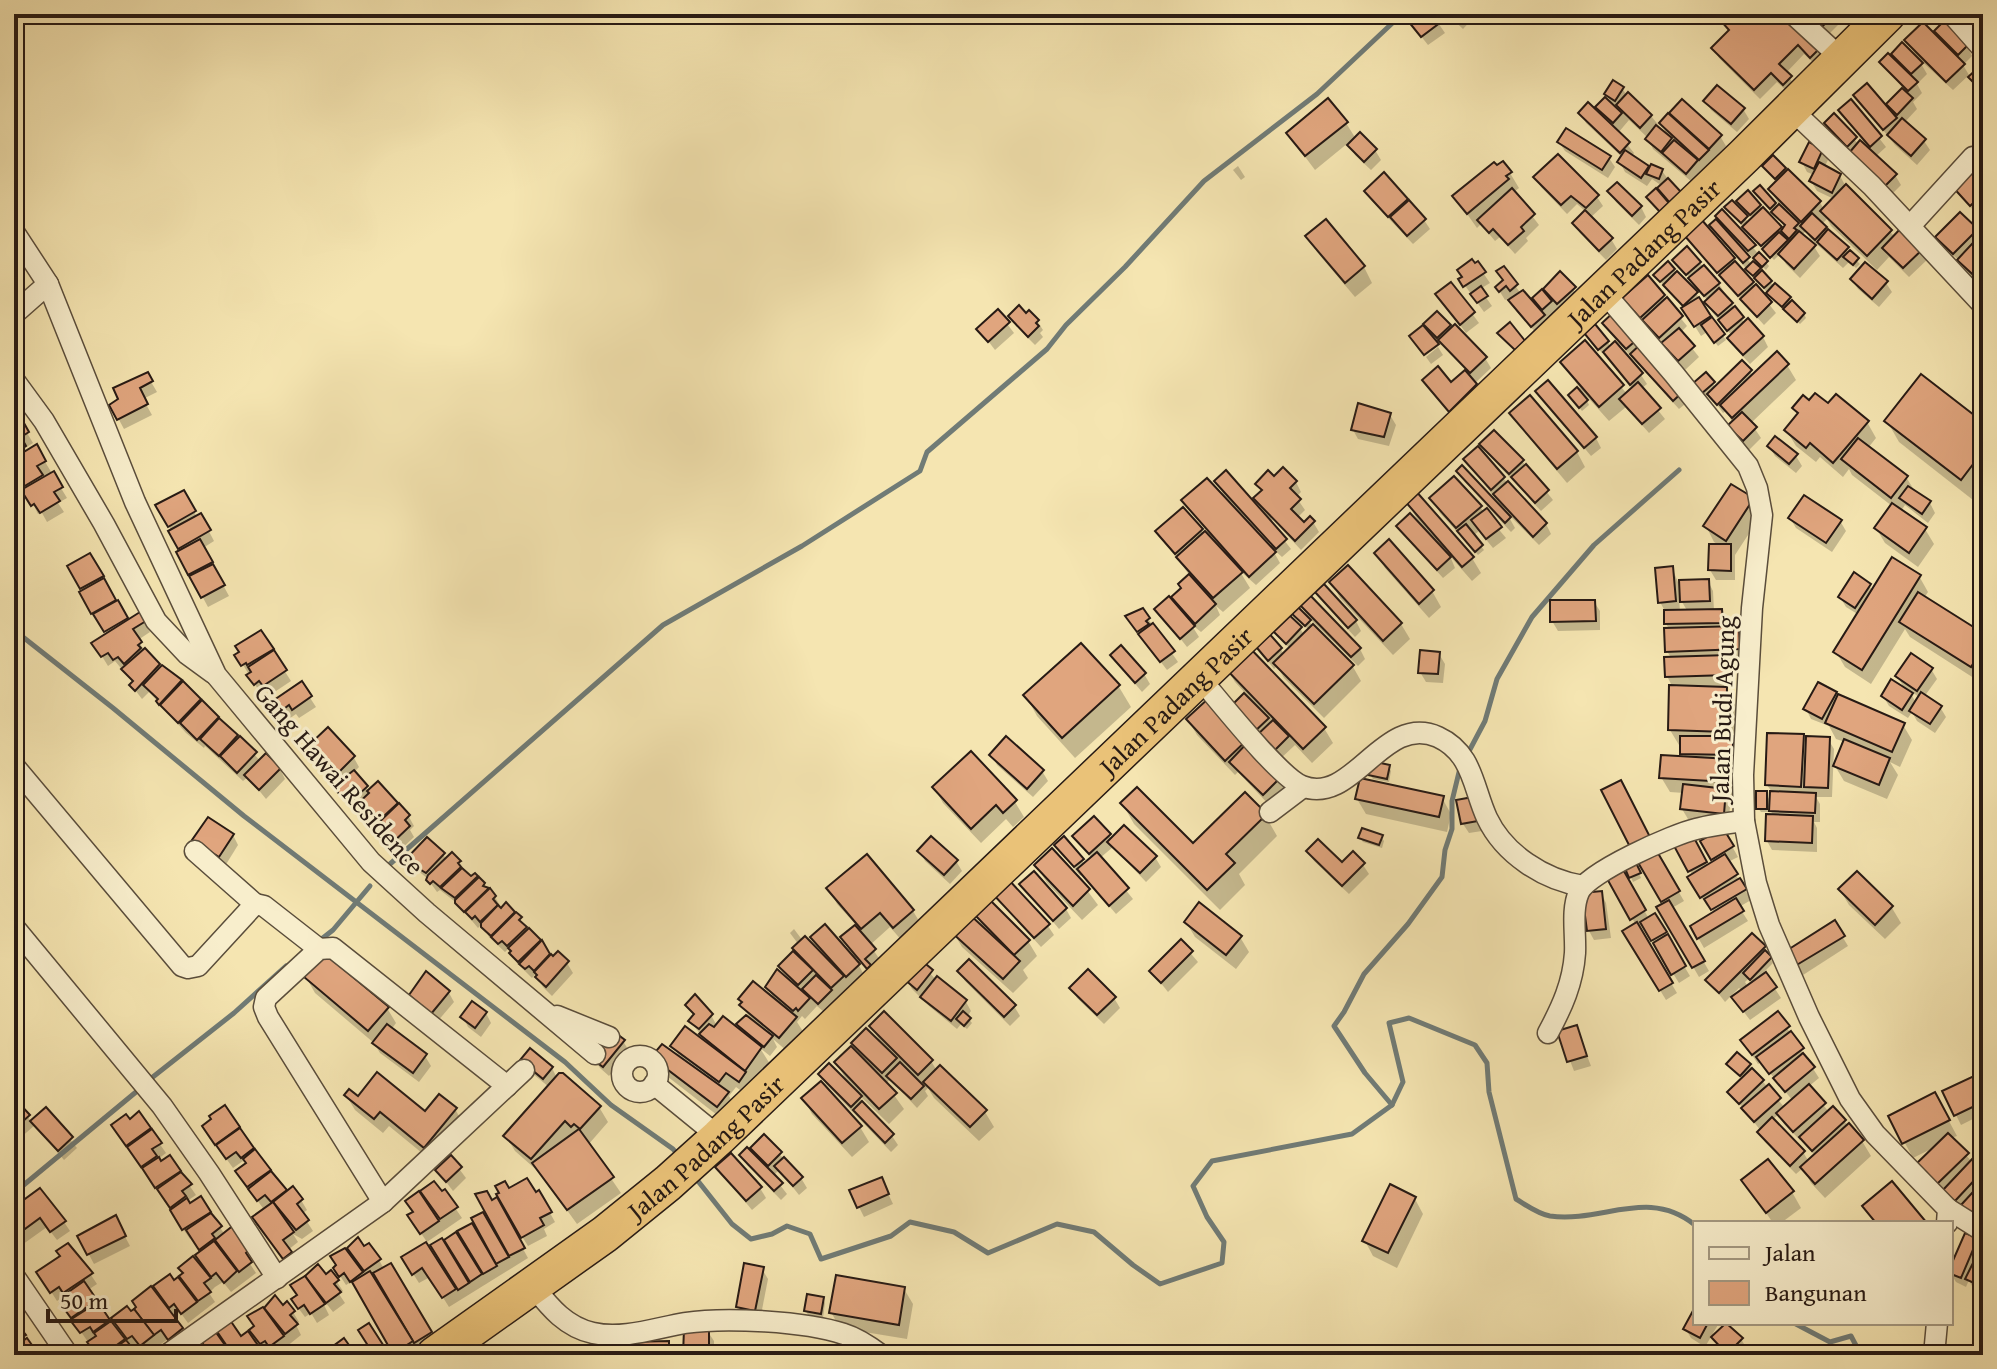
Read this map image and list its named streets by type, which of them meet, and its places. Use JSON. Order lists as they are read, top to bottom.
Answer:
{
  "streets": {
    "highway": ["Jalan Padang Pasir"],
    "street": ["Jalan Budi Agung", "Gang Hawai Residence"]
  },
  "crossings": [
    ["Jalan Padang Pasir", "Jalan Budi Agung"]
  ],
  "legend": ["Jalan", "Bangunan"],
  "scale_bar": "50 m"
}
